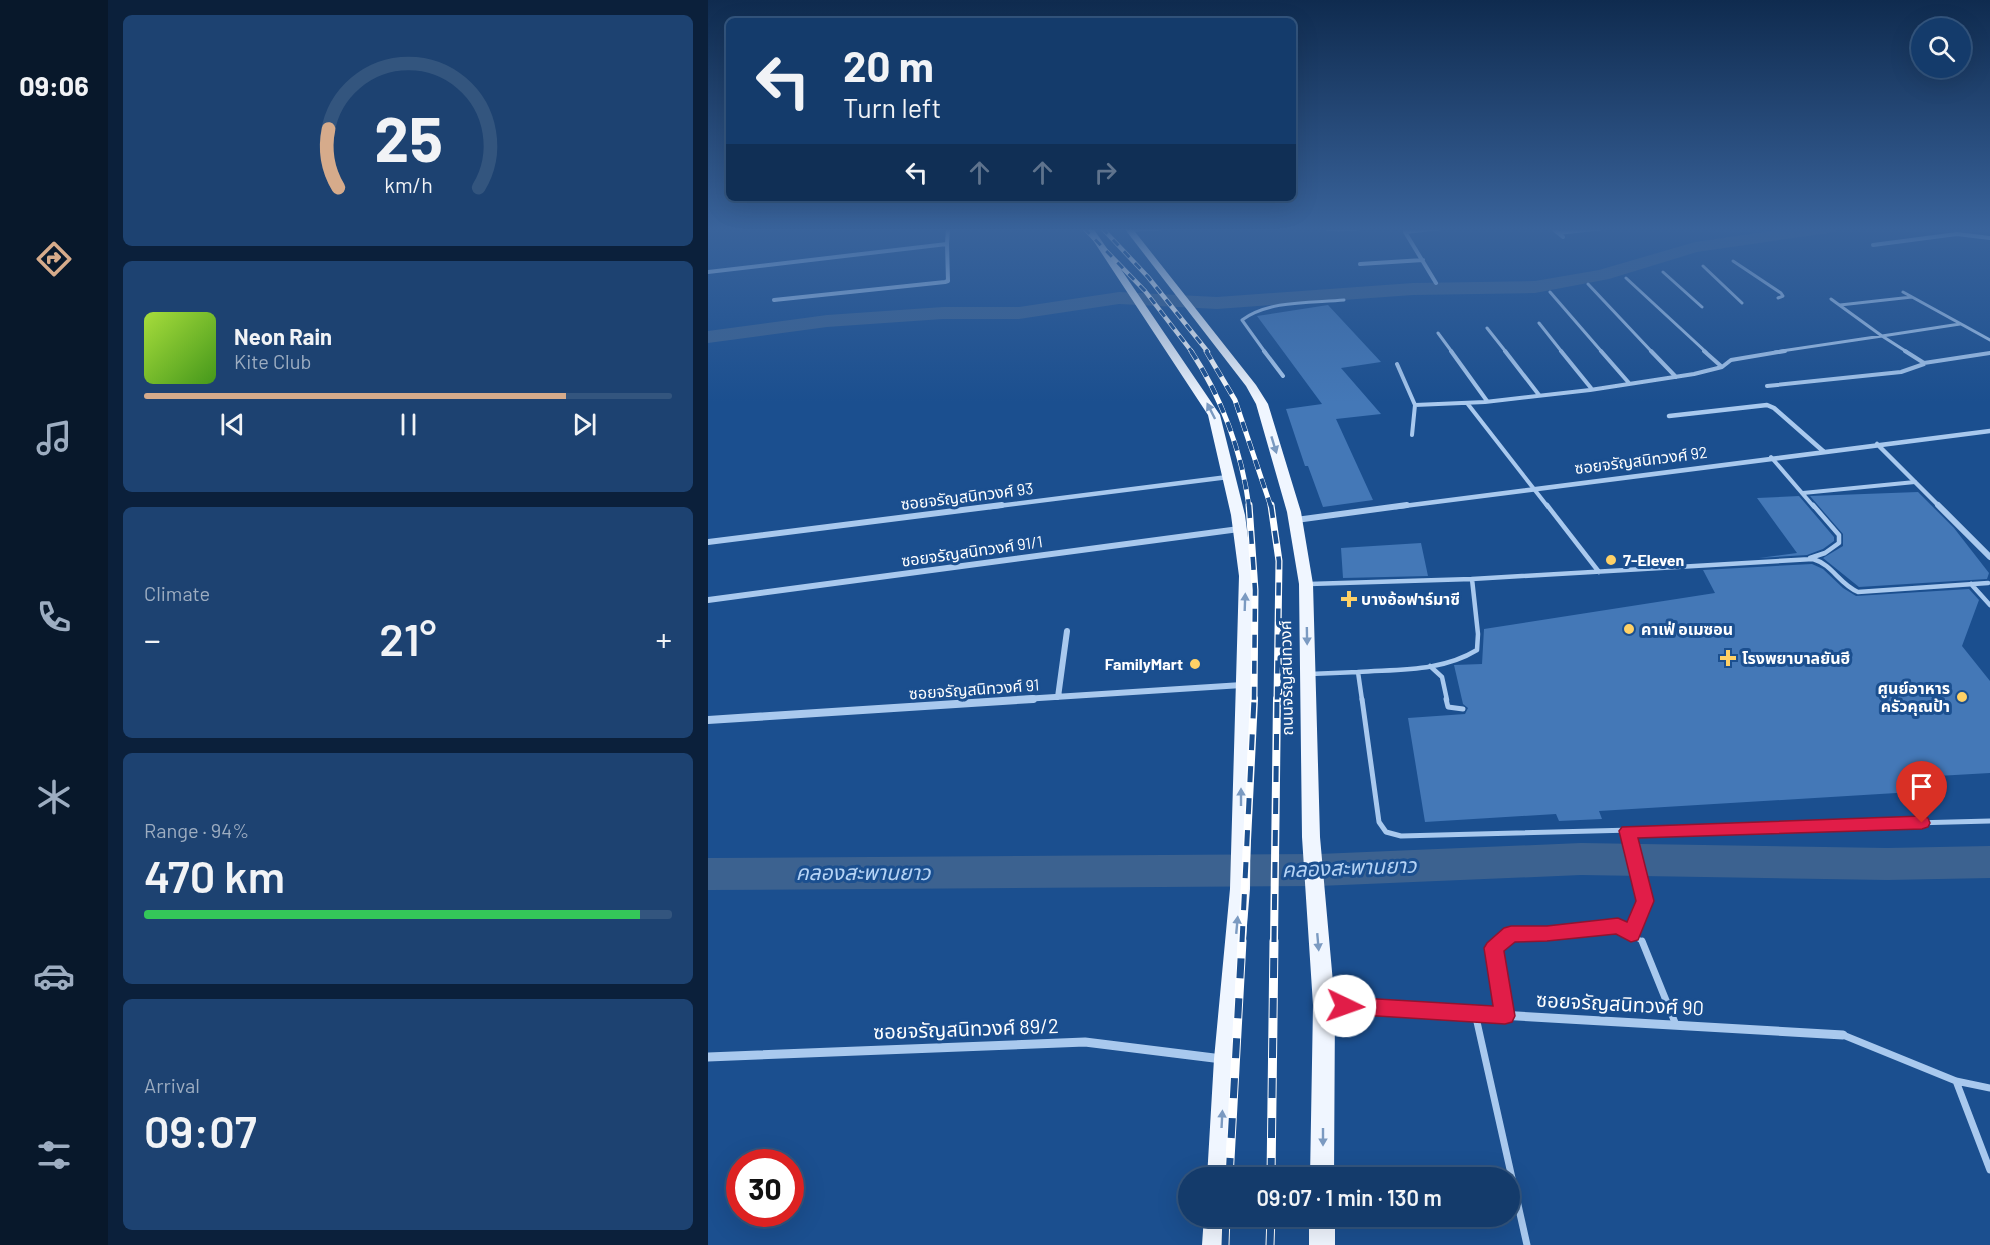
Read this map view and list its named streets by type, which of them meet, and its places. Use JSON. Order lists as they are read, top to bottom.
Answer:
{
  "streets": {
    "main road": ["ถนนจรัญสนิทวงศ์"],
    "street": [
      "ซอยจรัญสนิทวงศ์ 92",
      "ซอยจรัญสนิทวงศ์ 93",
      "ซอยจรัญสนิทวงศ์ 91/1",
      "ซอยจรัญสนิทวงศ์ 91",
      "ซอยจรัญสนิทวงศ์ 90",
      "ซอยจรัญสนิทวงศ์ 89/2"
    ]
  },
  "crossings": [
    ["ซอยจรัญสนิทวงศ์ 92", "ถนนจรัญสนิทวงศ์"],
    ["ถนนจรัญสนิทวงศ์", "ซอยจรัญสนิทวงศ์ 90"]
  ],
  "water": ["คลองสะพานยาว"],
  "places": {
    "other": [
      "7-Eleven",
      "คาเฟ่ อเมซอน",
      "FamilyMart",
      "ศูนย์อาหาร ครัวคุณป้า"
    ],
    "health": ["บางอ้อฟาร์มาซี", "โรงพยาบาลยันฮี"]
  },
  "page": {
    "tabs": "09:06",
    "turn": ["20 m", "Turn left"],
    "song": ["Neon Rain", "Kite Club"],
    "tile": [
      "Climate",
      ["Range · 94%", "470 km"],
      ["Arrival", "09:07"]
    ],
    "heat": ["−", "21°", "+"],
    "limit": "30",
    "trip": "09:07 · 1 min · 130 m",
    "gauge": ["25", "km/h"]
  }
}
